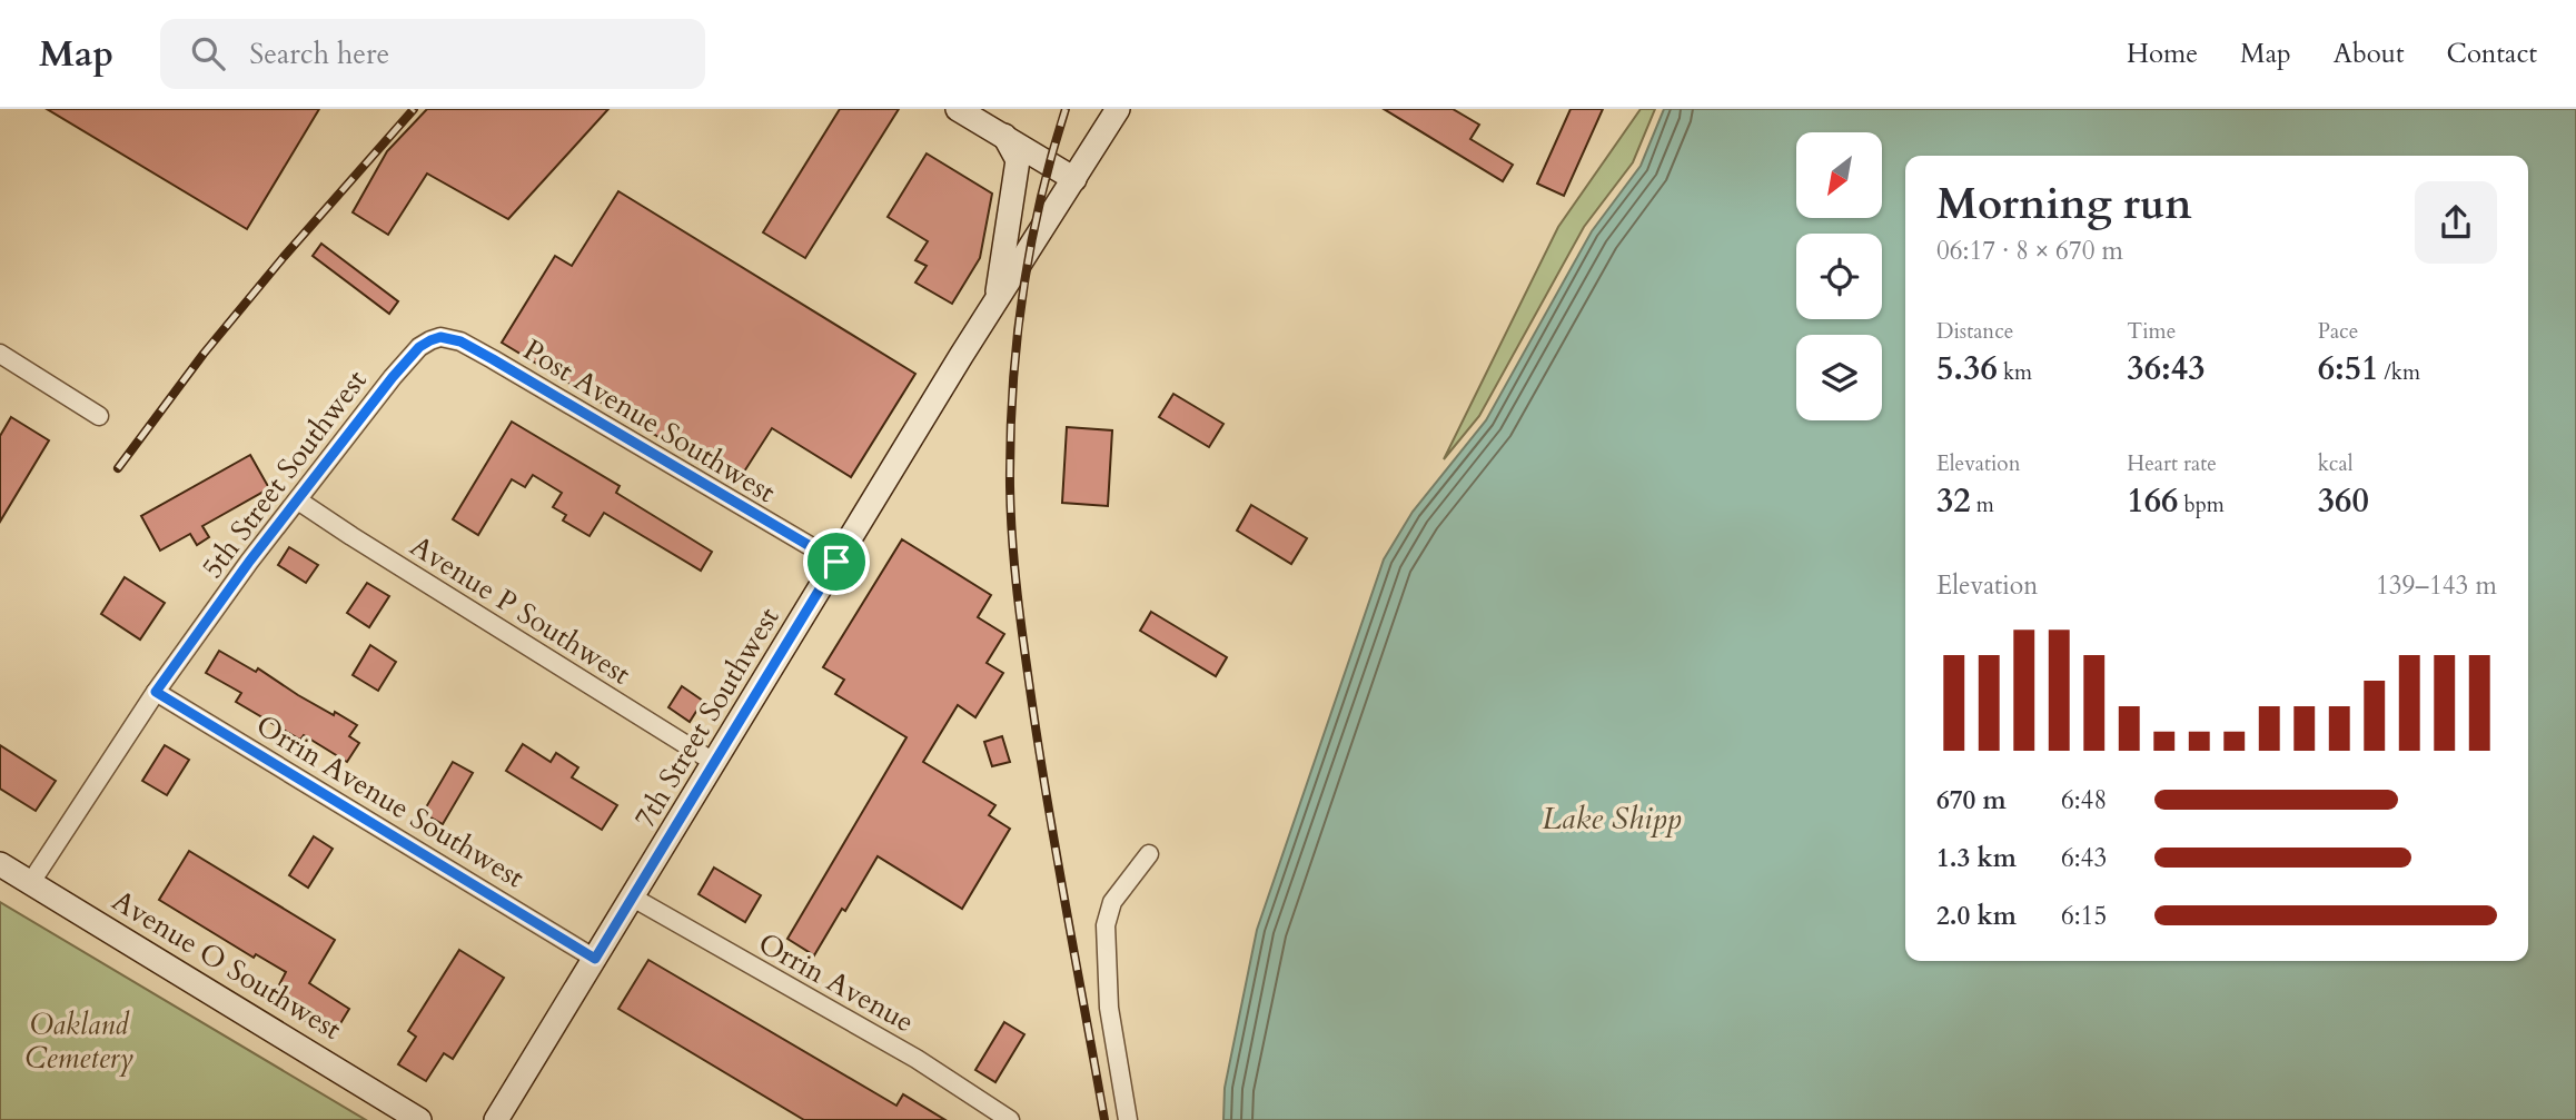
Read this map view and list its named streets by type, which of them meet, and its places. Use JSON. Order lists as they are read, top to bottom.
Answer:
{
  "streets": {
    "street": [
      "Post Avenue Southwest",
      "5th Street Southwest",
      "Avenue P Southwest",
      "7th Street Southwest",
      "Orrin Avenue Southwest",
      "Avenue O Southwest",
      "Orrin Avenue"
    ]
  },
  "crossings": [
    ["Post Avenue Southwest", "5th Street Southwest"],
    ["Post Avenue Southwest", "7th Street Southwest"],
    ["5th Street Southwest", "Avenue P Southwest"],
    ["5th Street Southwest", "Orrin Avenue Southwest"],
    ["5th Street Southwest", "Avenue O Southwest"],
    ["Avenue P Southwest", "7th Street Southwest"],
    ["7th Street Southwest", "Orrin Avenue Southwest"],
    ["7th Street Southwest", "Orrin Avenue"]
  ],
  "water": ["Lake Shipp"],
  "parks": ["Oakland Cemetery"],
  "north": "bottom left",
  "page": {
    "header": "Map",
    "search": "Search here",
    "nav": [
      "Home",
      "Map",
      "About",
      "Contact"
    ],
    "heading": ["Morning run", "06:17 · 8 × 670 m"],
    "stats": [
      ["Distance", "5.36 km"],
      ["Time", "36:43"],
      ["Pace", "6:51 /km"],
      ["Elevation", "32 m"],
      ["Heart rate", "166 bpm"],
      ["kcal", "360"]
    ],
    "chart": ["Elevation", "139–143 m"],
    "list": [
      {
        "name": "670 m",
        "note": "6:48"
      },
      {
        "name": "1.3 km",
        "note": "6:43"
      },
      {
        "name": "2.0 km",
        "note": "6:15"
      }
    ]
  }
}
